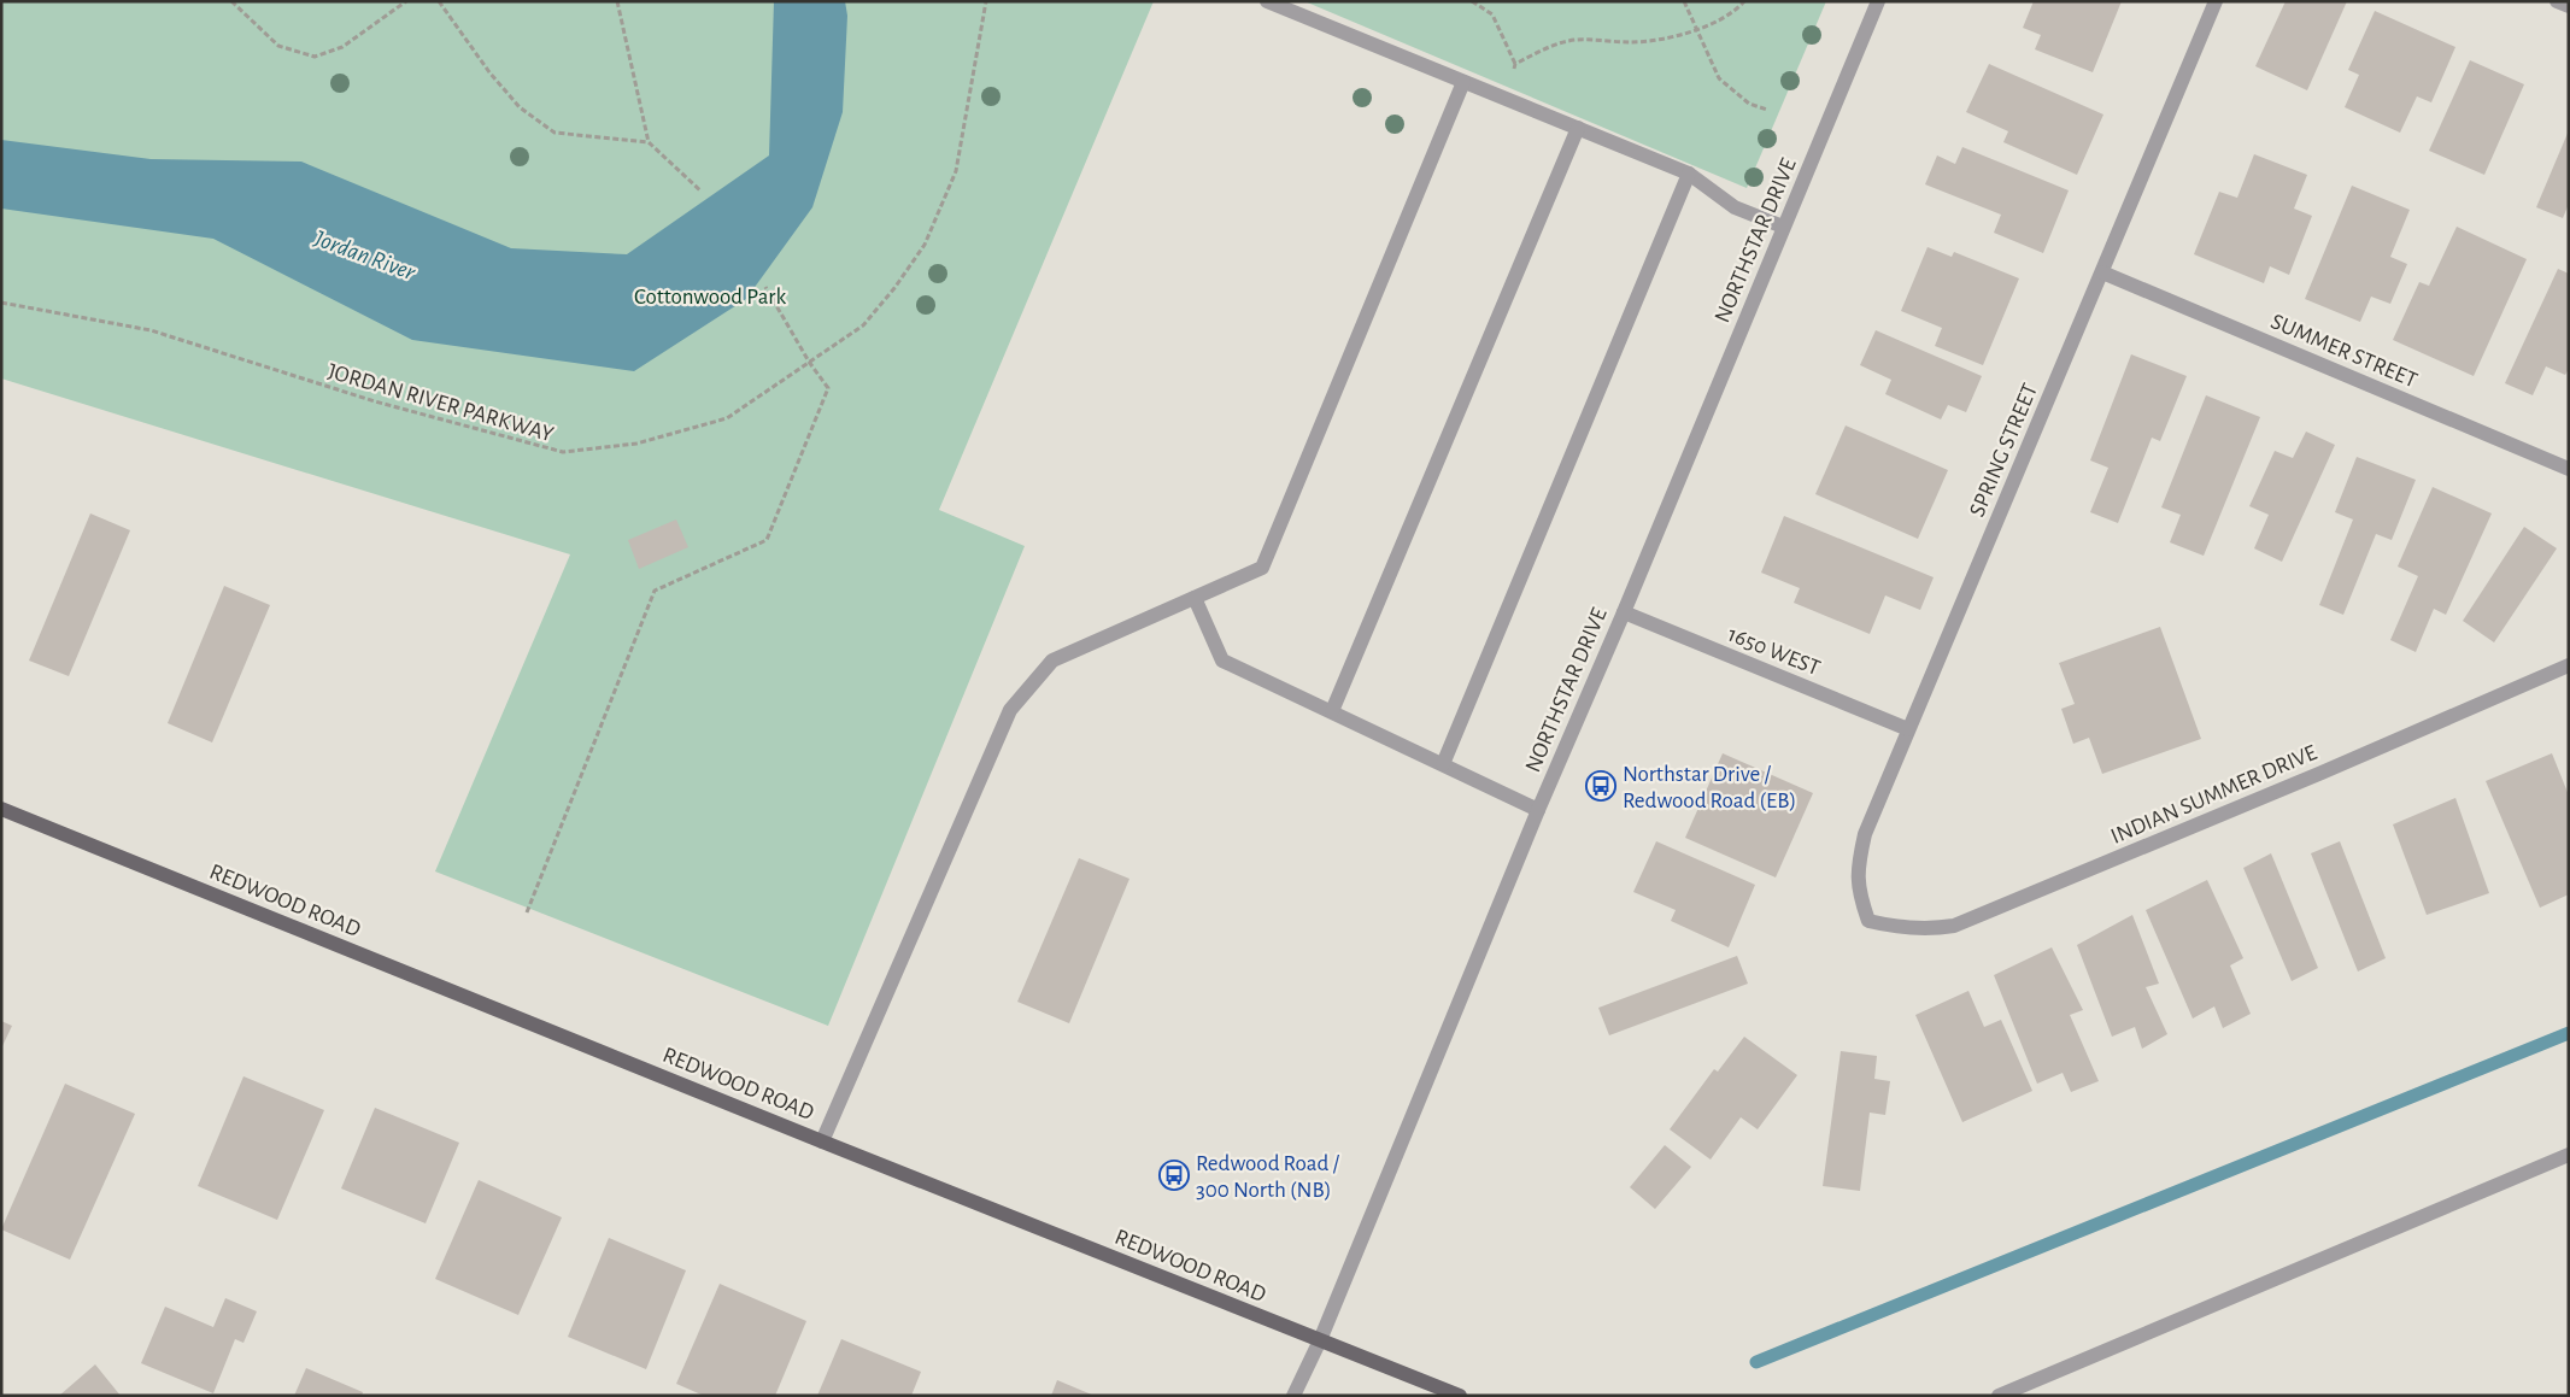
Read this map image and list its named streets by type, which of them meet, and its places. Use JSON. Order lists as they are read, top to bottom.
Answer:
{
  "streets": {
    "main road": ["REDWOOD ROAD"],
    "street": [
      "NORTHSTAR DRIVE",
      "SUMMER STREET",
      "SPRING STREET",
      "1650 WEST",
      "INDIAN SUMMER DRIVE"
    ],
    "path": ["JORDAN RIVER PARKWAY"]
  },
  "crossings": [
    ["NORTHSTAR DRIVE", "1650 WEST"],
    ["NORTHSTAR DRIVE", "REDWOOD ROAD"],
    ["SUMMER STREET", "SPRING STREET"],
    ["SPRING STREET", "1650 WEST"],
    ["SPRING STREET", "INDIAN SUMMER DRIVE"]
  ],
  "water": ["Jordan River"],
  "parks": ["Cottonwood Park"],
  "places": {
    "bus stop": ["Northstar Drive / Redwood Road (EB)", "Redwood Road / 300 North (NB)"]
  }
}
